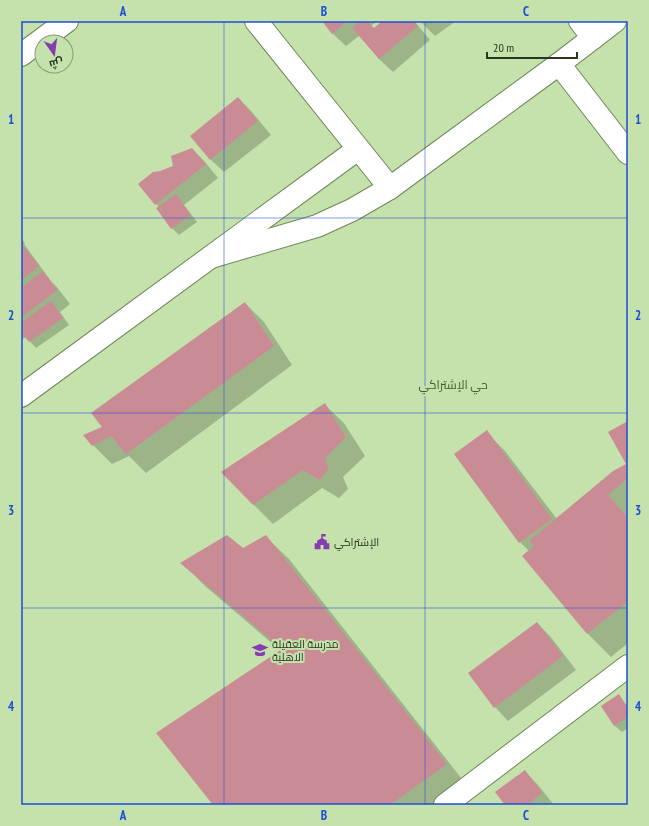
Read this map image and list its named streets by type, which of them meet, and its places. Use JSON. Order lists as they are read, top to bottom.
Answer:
{
  "districts": ["حي الإشتراكي"],
  "places": {
    "public building": ["الإشتراكي"],
    "school or university": ["مدرسة العقيلة الاهلية"]
  },
  "scale_bar": "20 m",
  "north": "bottom",
  "grid": {
    "columns": ["A", "B", "C"],
    "rows": [
      "1",
      "2",
      "3",
      "4"
    ]
  }
}
